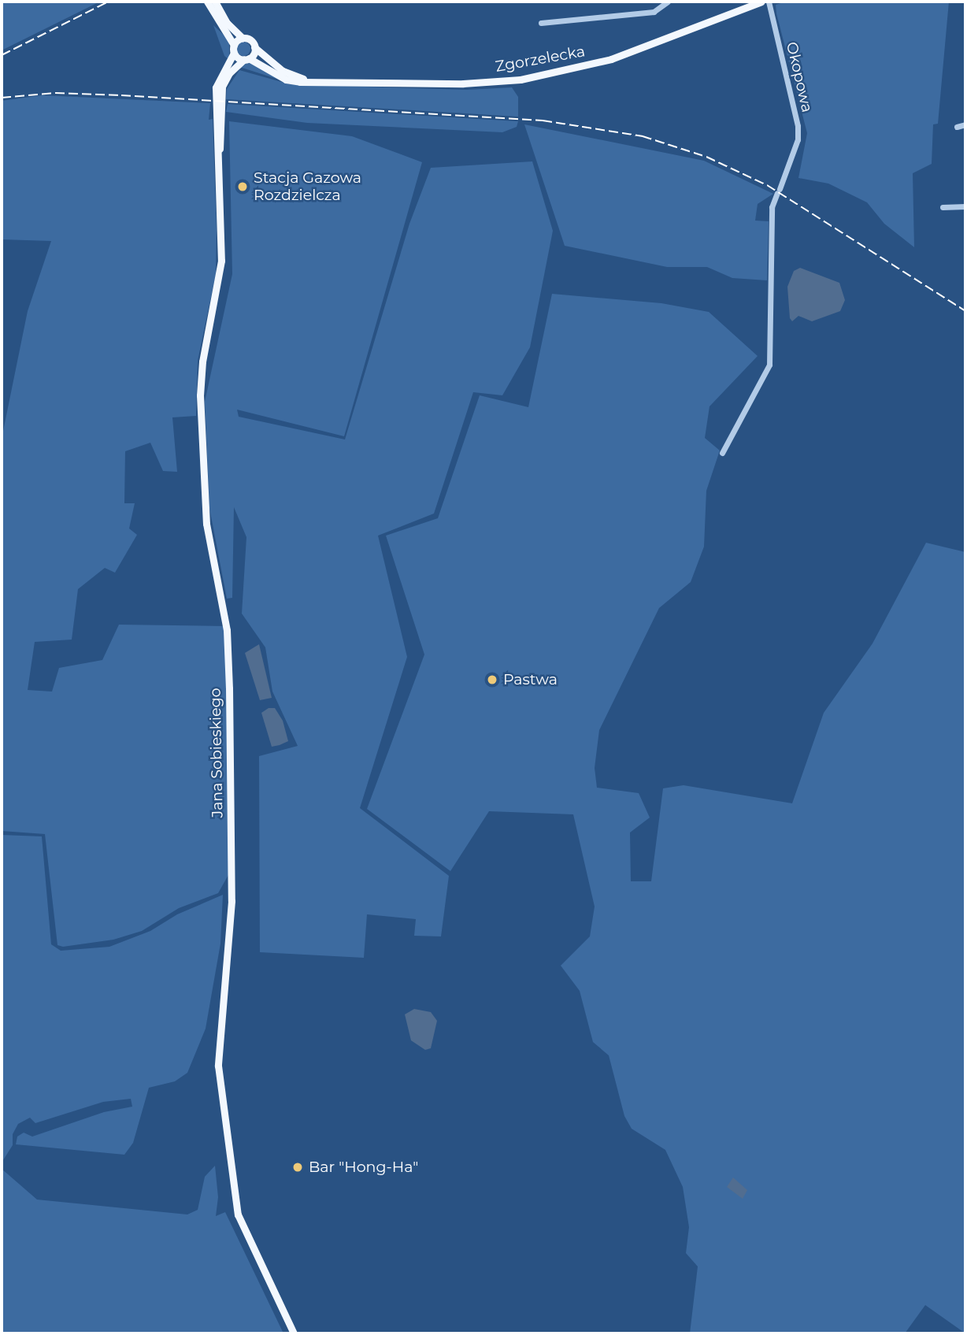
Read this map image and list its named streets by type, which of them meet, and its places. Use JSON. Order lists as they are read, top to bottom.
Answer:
{
  "streets": {
    "main road": ["Zgorzelecka", "Jana Sobieskiego"],
    "street": ["Okopowa"]
  },
  "crossings": [
    ["Zgorzelecka", "Jana Sobieskiego"]
  ],
  "places": ["Stacja Gazowa Rozdzielcza", "Pastwa", "Bar \"Hong-Ha\""]
}
